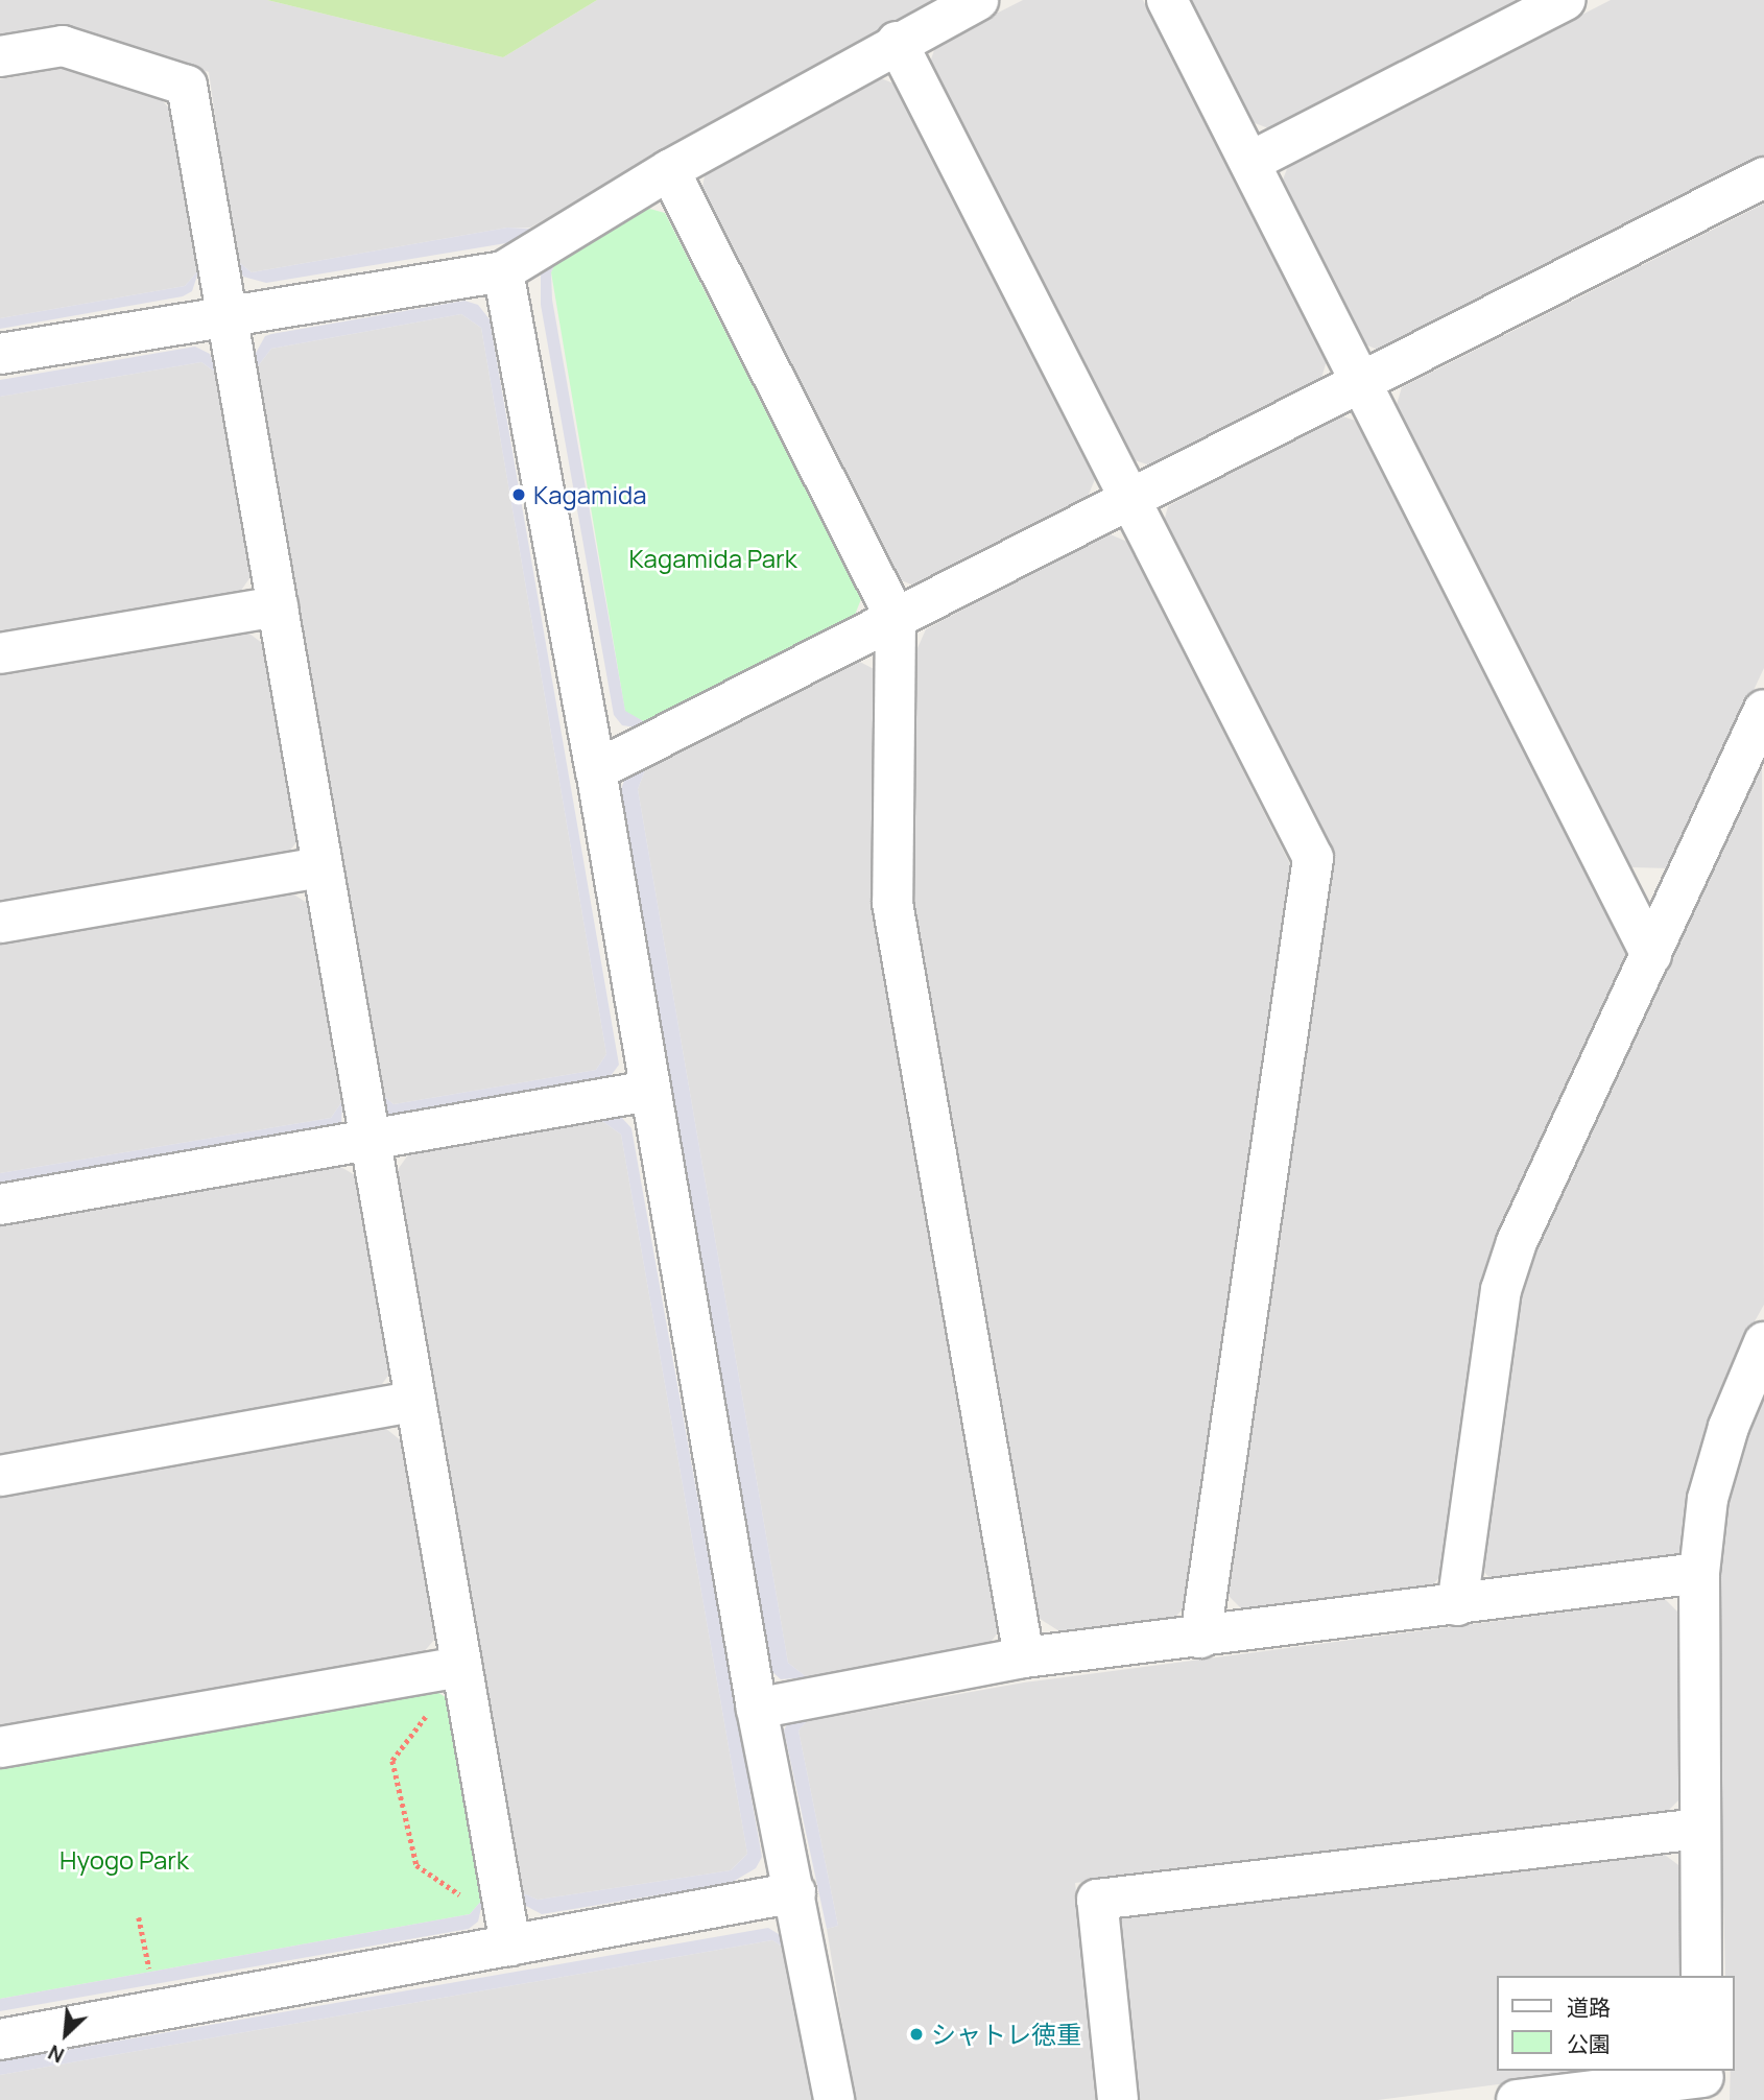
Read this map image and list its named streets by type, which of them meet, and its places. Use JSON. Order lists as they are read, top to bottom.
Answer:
{
  "parks": ["Kagamida Park", "Hyogo Park"],
  "places": ["Kagamida", "シャトレ徳重"],
  "legend": ["道路", "公園"],
  "north": "bottom left"
}
